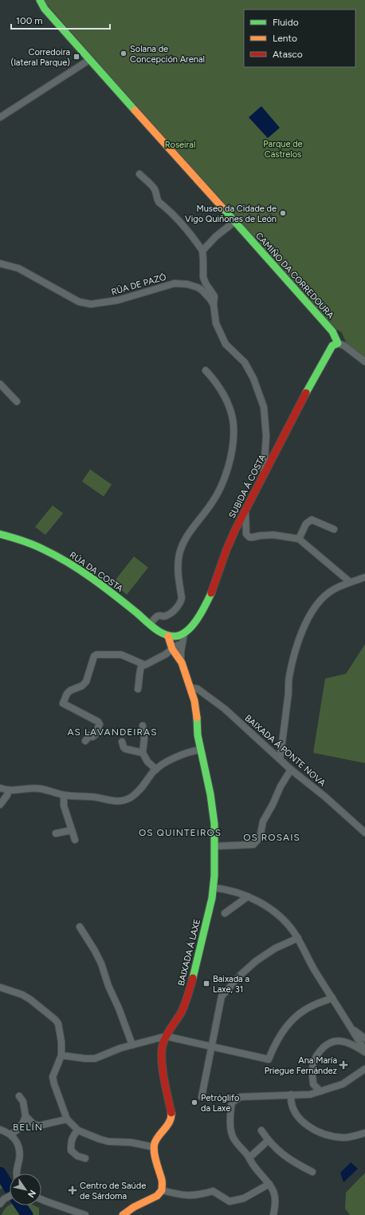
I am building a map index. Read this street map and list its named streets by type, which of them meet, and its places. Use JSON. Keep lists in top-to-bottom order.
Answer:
{
  "streets": {
    "street": [
      "CAMIÑO DA CORREDOURA",
      "RÚA DE PAZÓ",
      "SUBIDA Á COSTA",
      "RÚA DA COSTA",
      "BAIXADA Á PONTE NOVA",
      "BAIXADA Á LAXE"
    ]
  },
  "crossings": [
    ["CAMIÑO DA CORREDOURA", "SUBIDA Á COSTA"],
    ["SUBIDA Á COSTA", "BAIXADA Á LAXE"],
    ["RÚA DA COSTA", "BAIXADA Á LAXE"],
    ["BAIXADA Á PONTE NOVA", "BAIXADA Á LAXE"]
  ],
  "districts": [
    "AS LAVANDEIRAS",
    "OS QUINTEIROS",
    "OS ROSAIS",
    "BELÍN"
  ],
  "parks": ["Parque de Castrelos", "Roseiral"],
  "places": {
    "other": ["Solana de Concepción Arenal", "Museo da Cidade de Vigo Quiñones de León", "Petróglifo da Laxe"],
    "transit": ["Corredoira (lateral Parque)", "Baixada a Laxe, 31"],
    "health": ["Ana María Priegue Fernández", "Centro de Saúde de Sárdoma"]
  },
  "legend": ["Fluido", "Lento", "Atasco"],
  "scale_bar": "100 m",
  "north": "bottom right"
}
